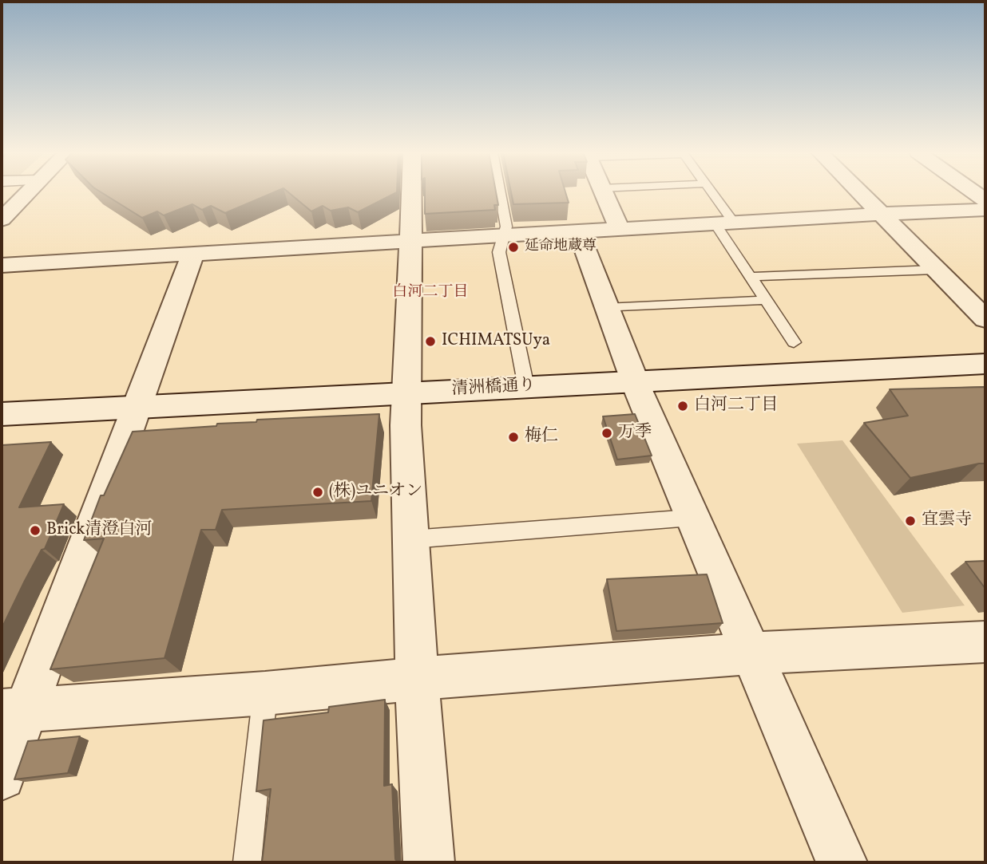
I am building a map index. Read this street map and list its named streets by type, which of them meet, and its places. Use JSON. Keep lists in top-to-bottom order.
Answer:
{
  "streets": {
    "street": ["清洲橋通り"]
  },
  "districts": ["白河二丁目"],
  "places": [
    "延命地蔵尊",
    "ICHIMATSUya",
    "白河二丁目",
    "万季",
    "梅仁",
    "(株)ユニオン",
    "宜雲寺",
    "Brick清澄白河"
  ]
}
